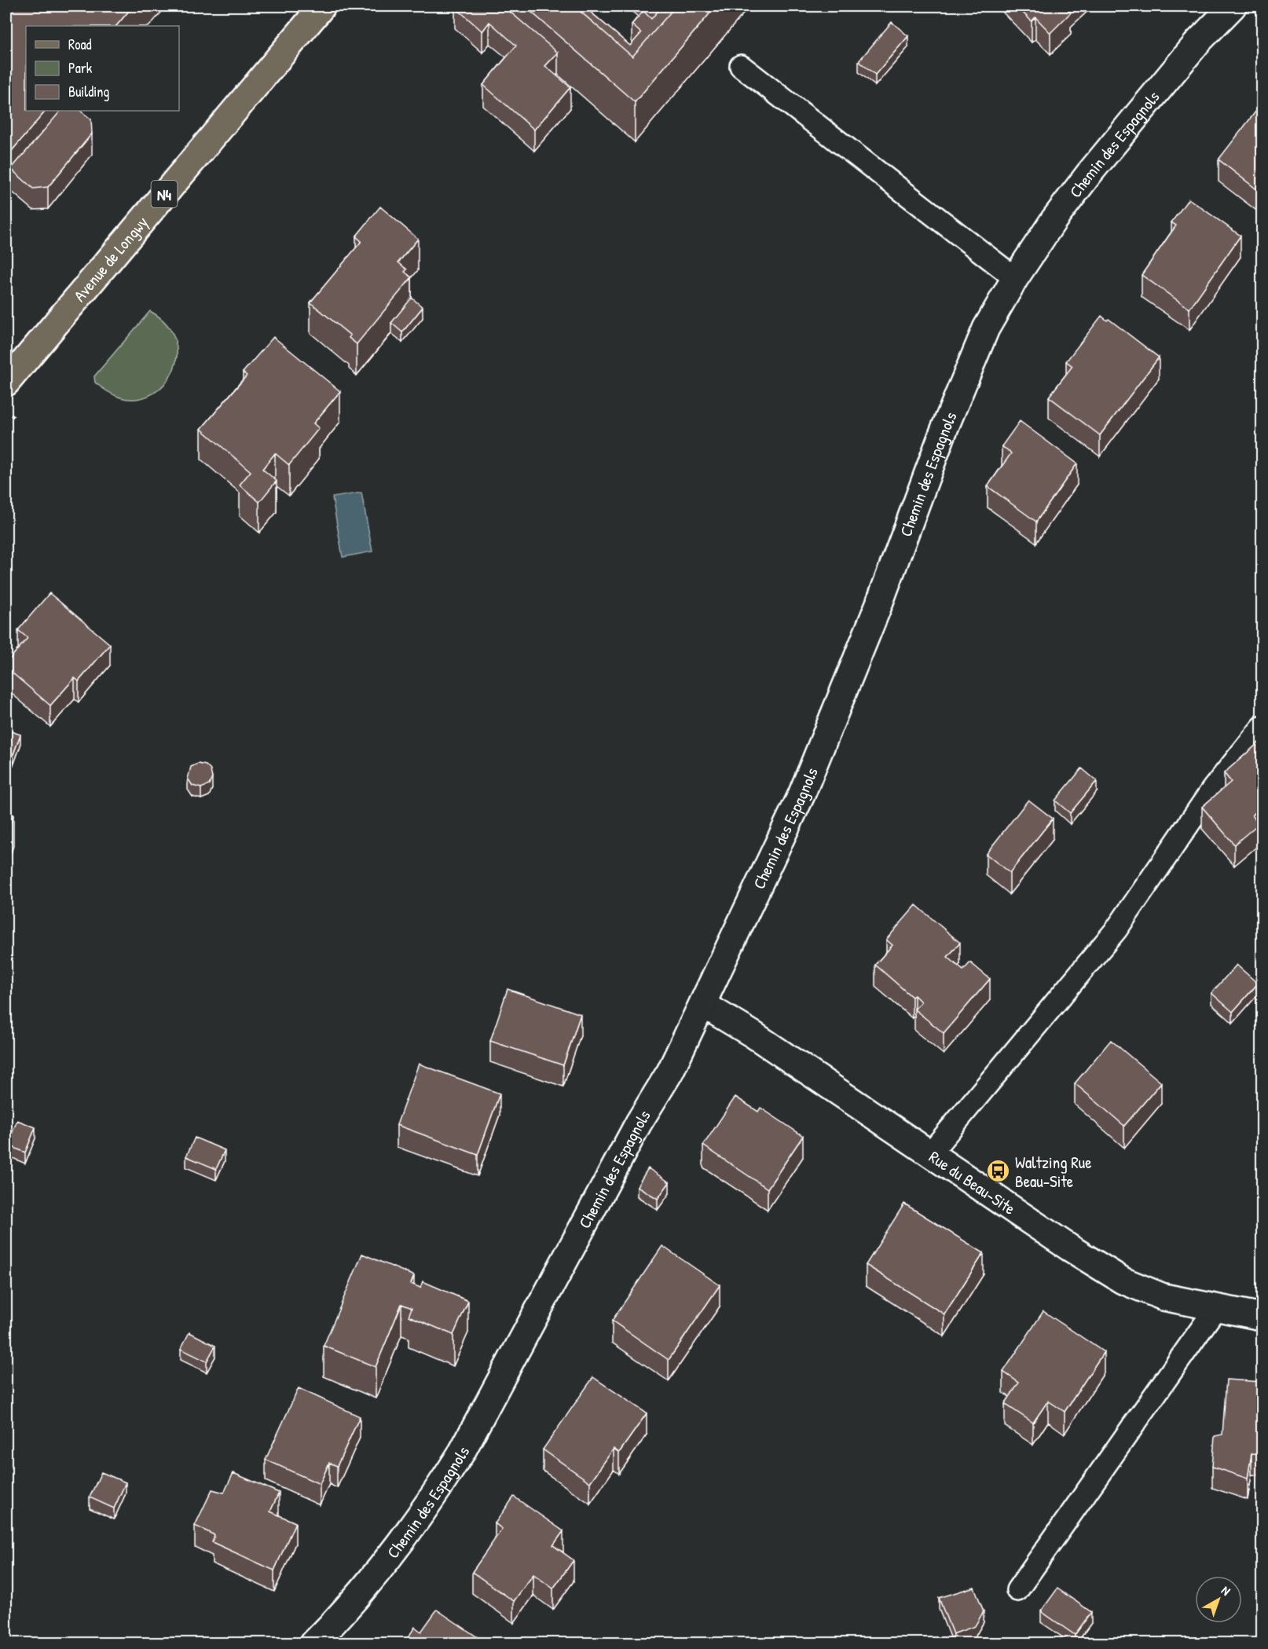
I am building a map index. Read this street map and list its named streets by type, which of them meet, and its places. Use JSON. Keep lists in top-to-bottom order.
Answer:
{
  "streets": {
    "main road": ["N4", "Avenue de Longwy"],
    "street": ["Chemin des Espagnols", "Rue du Beau-Site"]
  },
  "crossings": [
    ["Chemin des Espagnols", "Rue du Beau-Site"]
  ],
  "places": {
    "bus stop": ["Waltzing Rue Beau-Site"]
  },
  "legend": ["Road", "Park", "Building"],
  "north": "top right"
}
